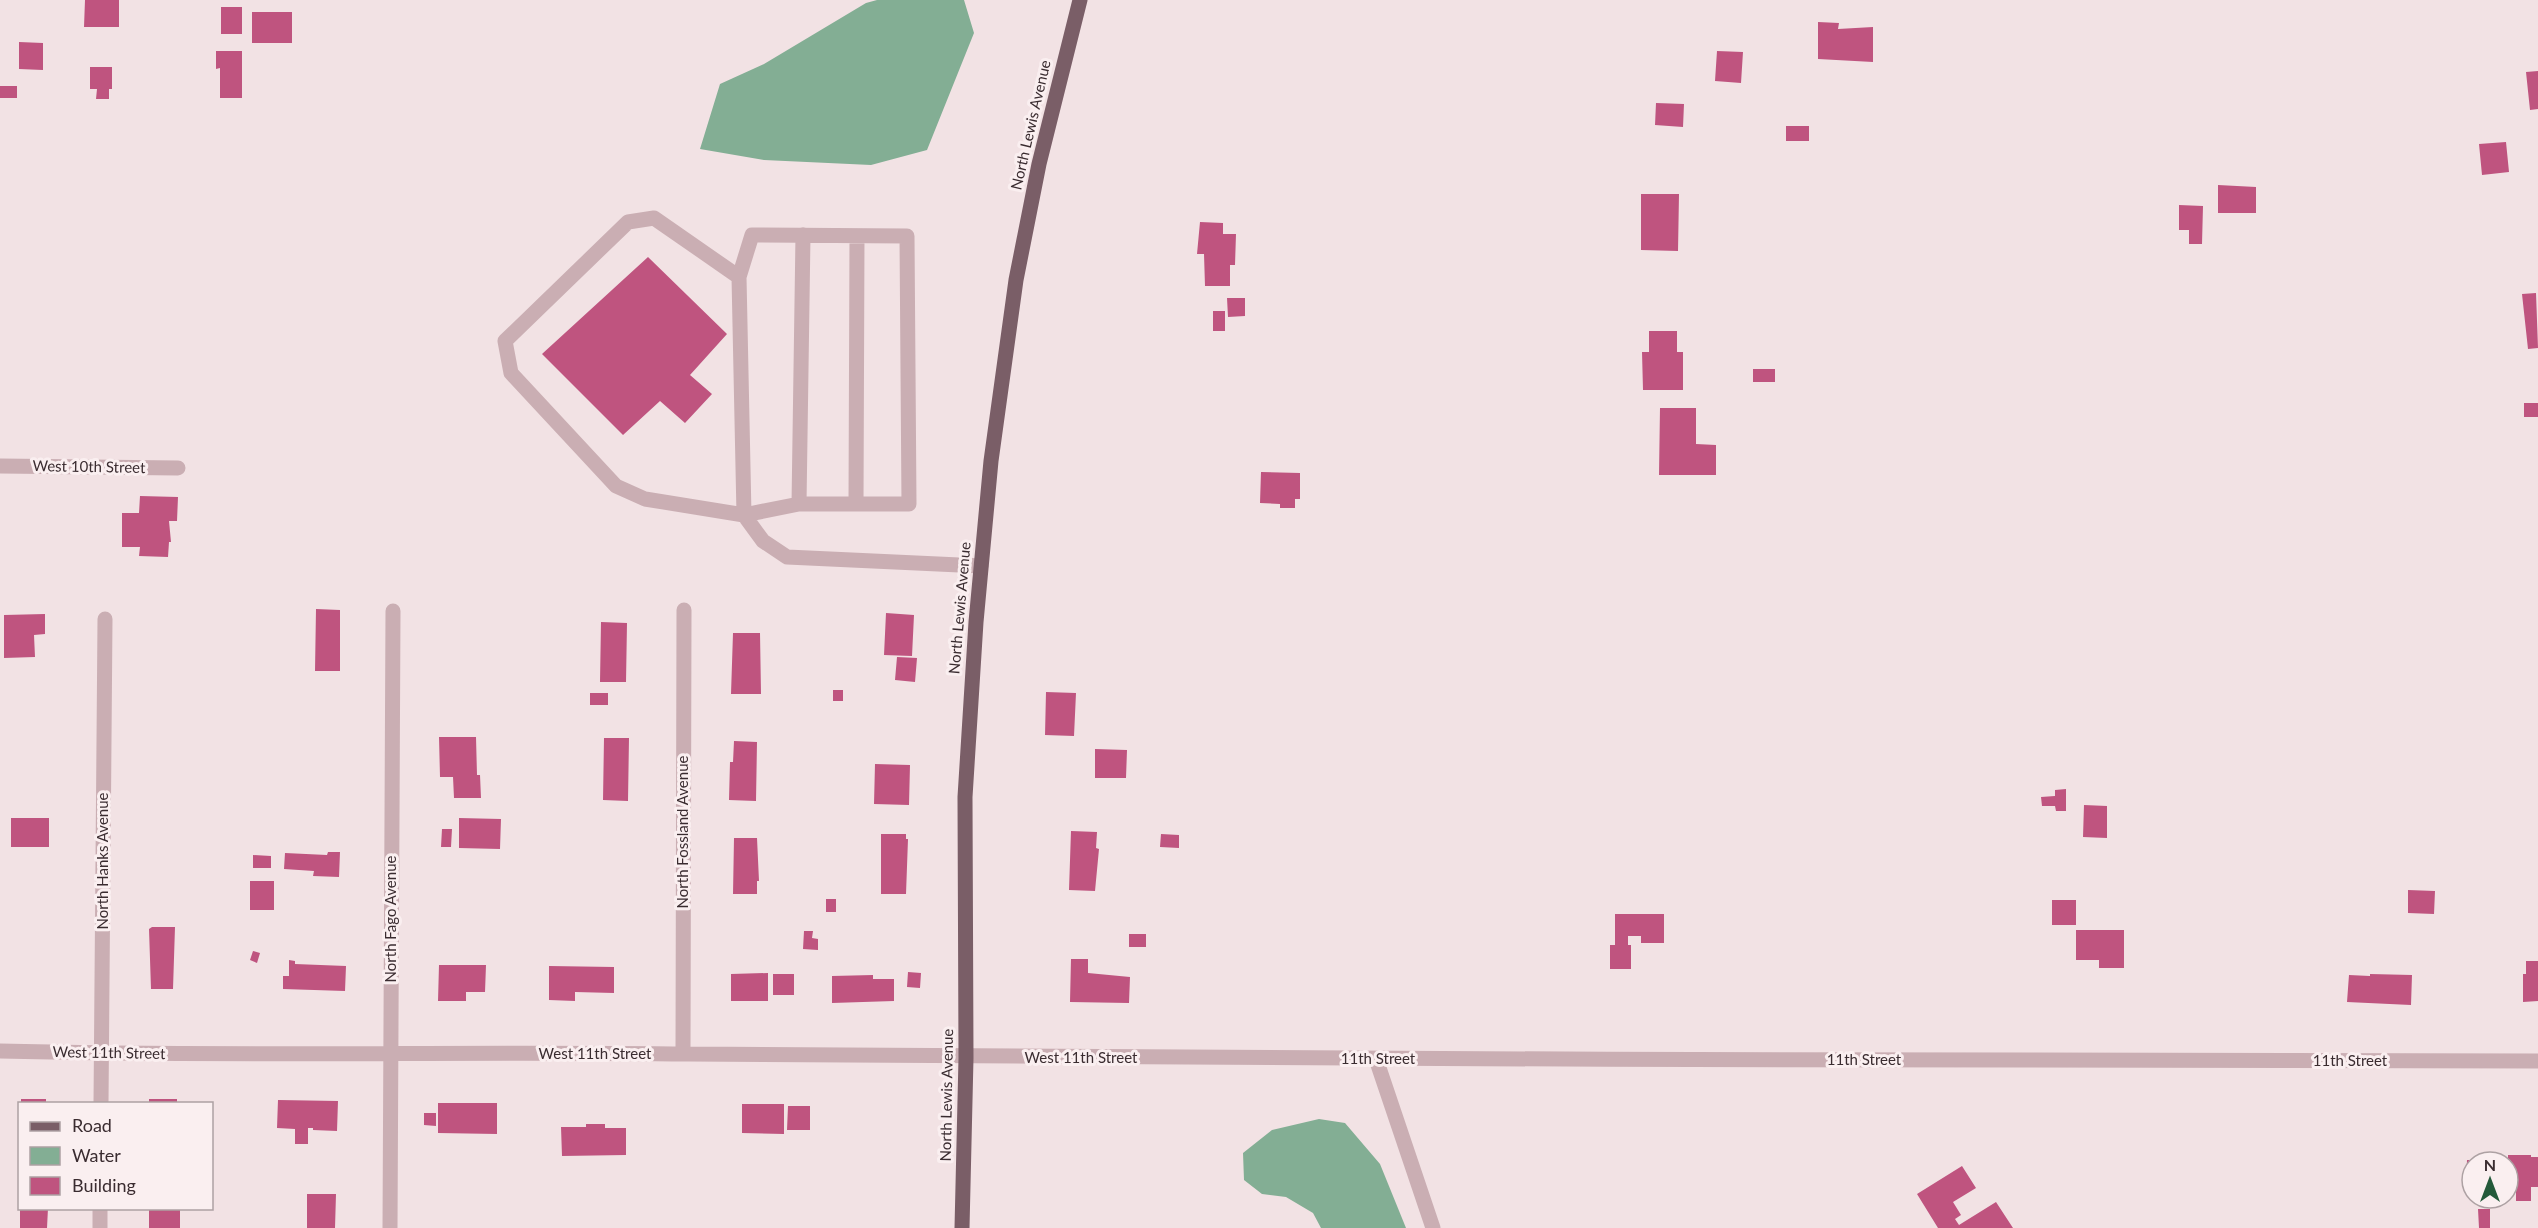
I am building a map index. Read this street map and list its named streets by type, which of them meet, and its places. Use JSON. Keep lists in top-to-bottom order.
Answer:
{
  "streets": {
    "main road": ["North Lewis Avenue"],
    "street": [
      "West 10th Street",
      "North Fossland Avenue",
      "North Hanks Avenue",
      "North Fago Avenue",
      "West 11th Street",
      "11th Street"
    ]
  },
  "crossings": [
    ["North Lewis Avenue", "West 11th Street"],
    ["North Fossland Avenue", "West 11th Street"],
    ["North Hanks Avenue", "West 11th Street"],
    ["North Fago Avenue", "West 11th Street"],
    ["West 11th Street", "11th Street"]
  ],
  "legend": ["Road", "Water", "Building"],
  "north": "top"
}
